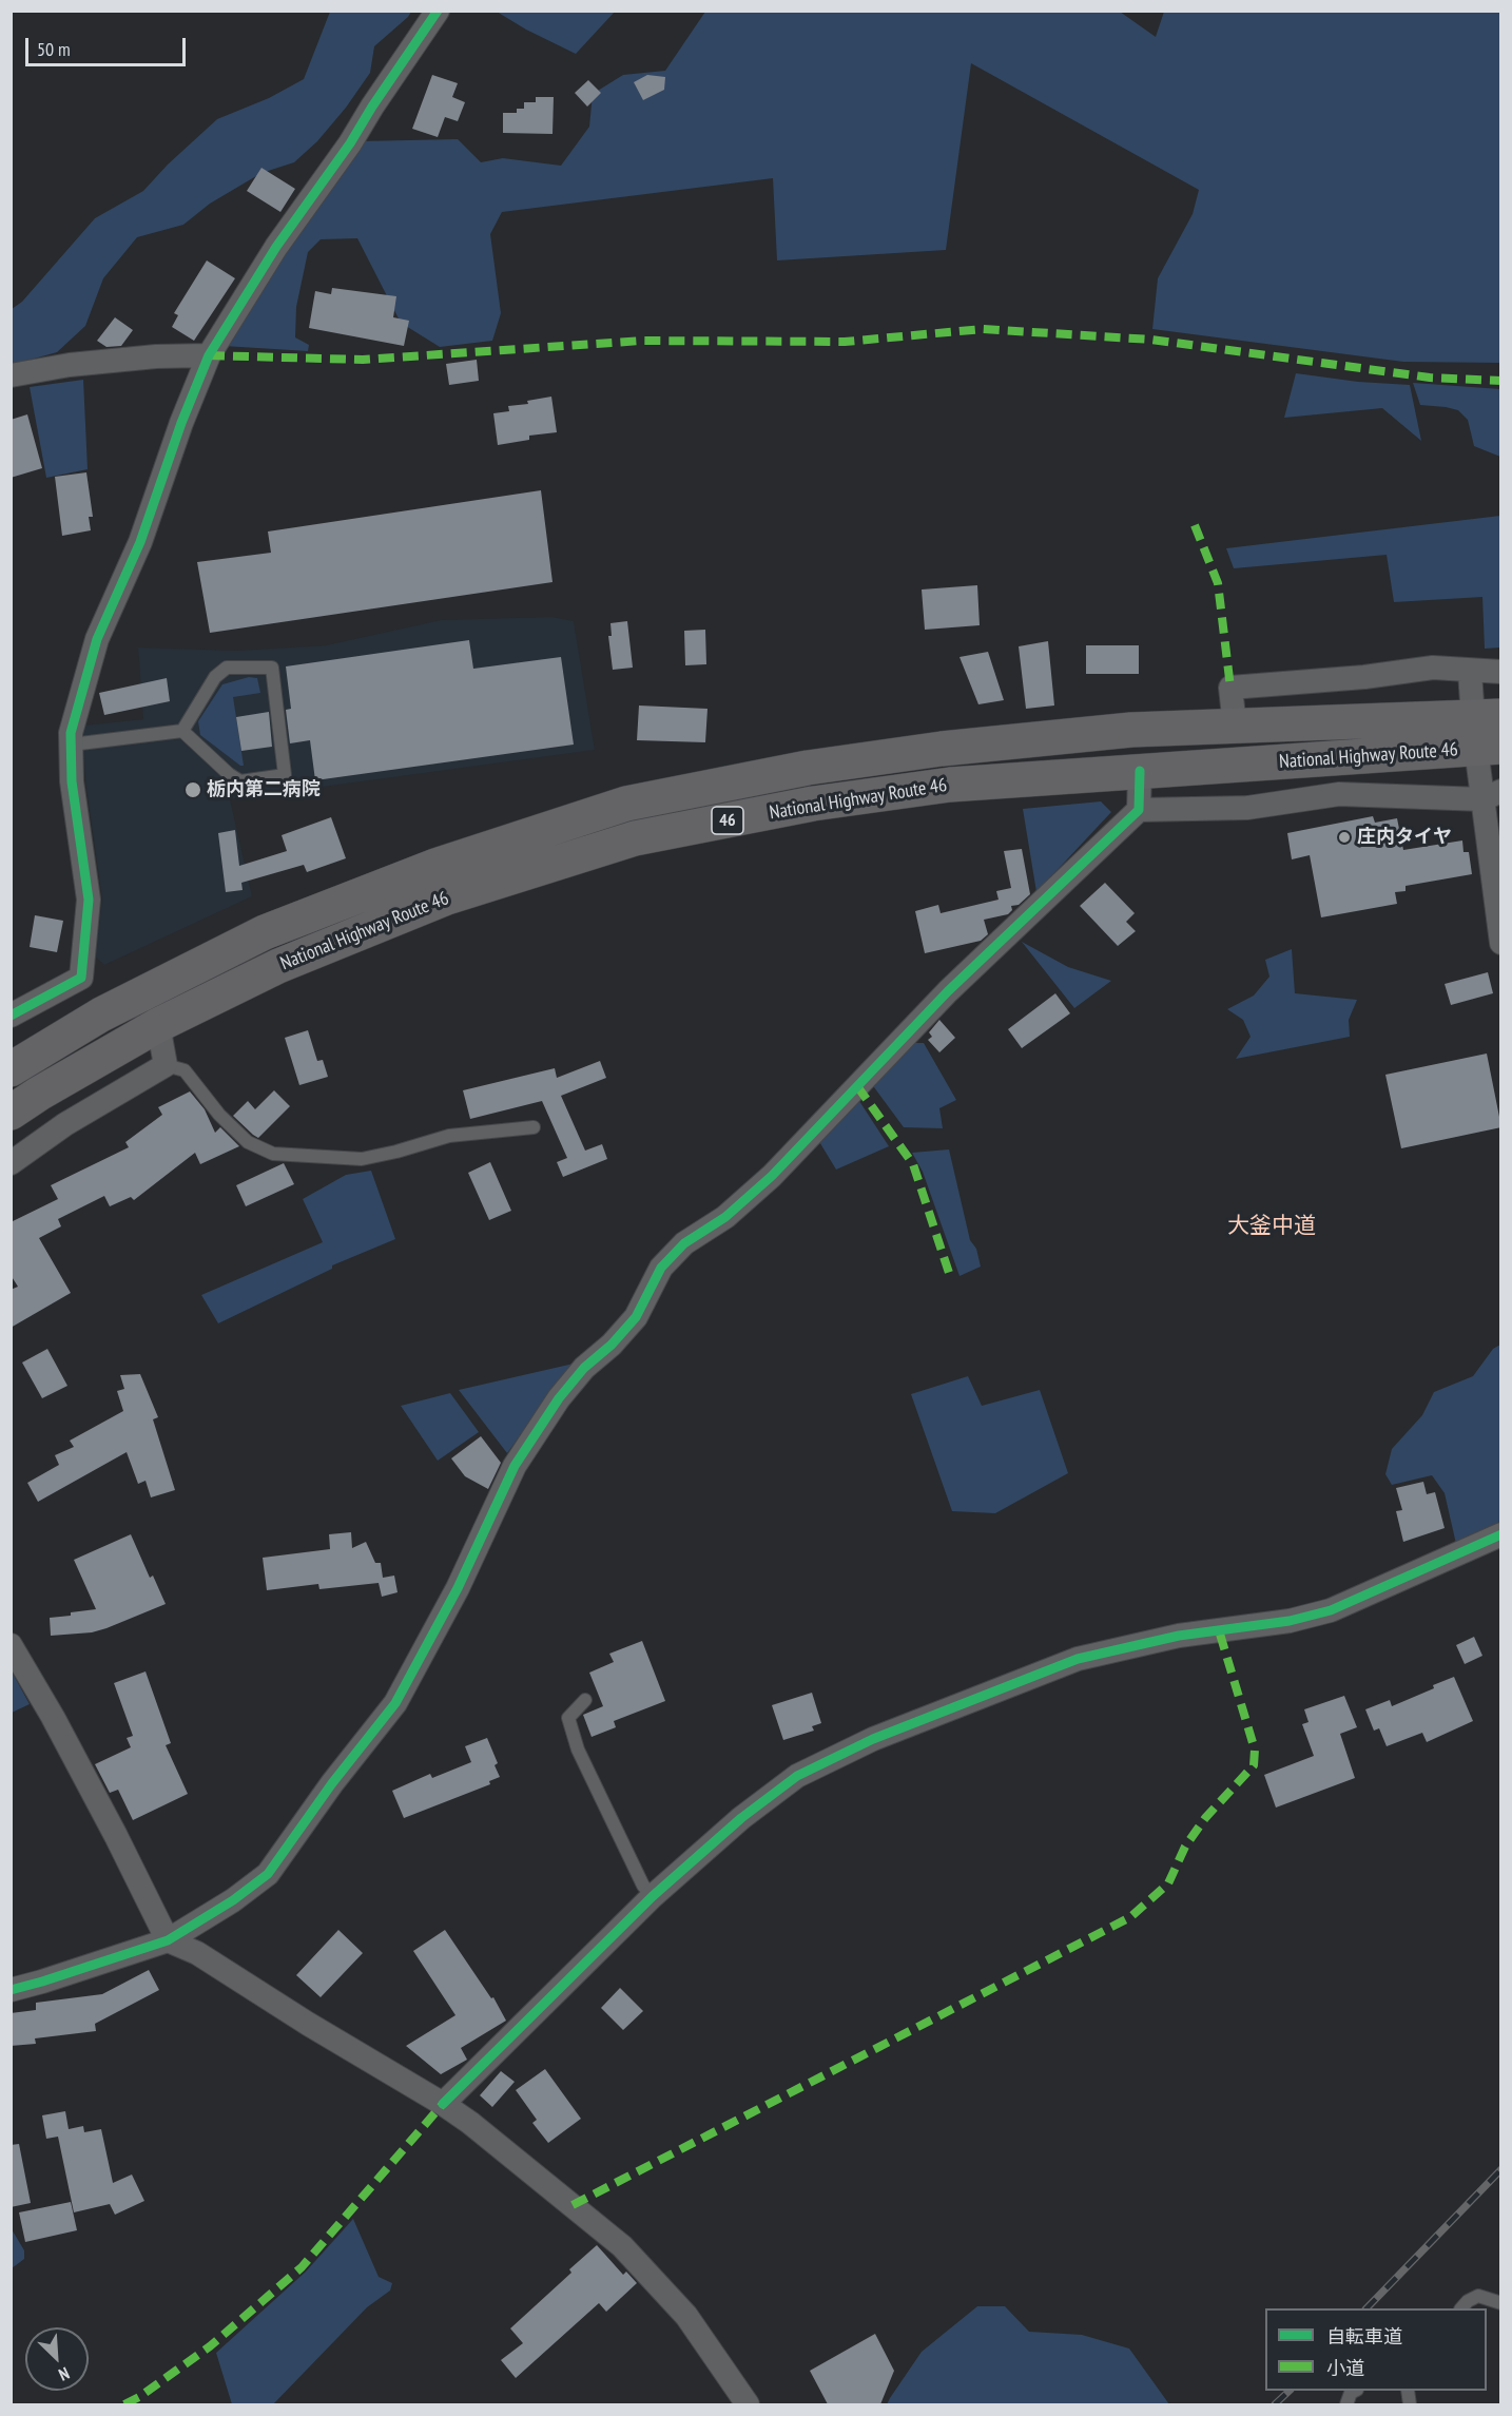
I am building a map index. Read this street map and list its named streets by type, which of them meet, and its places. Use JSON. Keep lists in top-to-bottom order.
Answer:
{
  "streets": {
    "highway": ["National Highway Route 46", "46"]
  },
  "districts": ["大釜中道"],
  "places": ["栃内第二病院", "庄内タイヤ"],
  "legend": ["自転車道", "小道"],
  "scale_bar": "50 m",
  "north": "bottom right"
}
